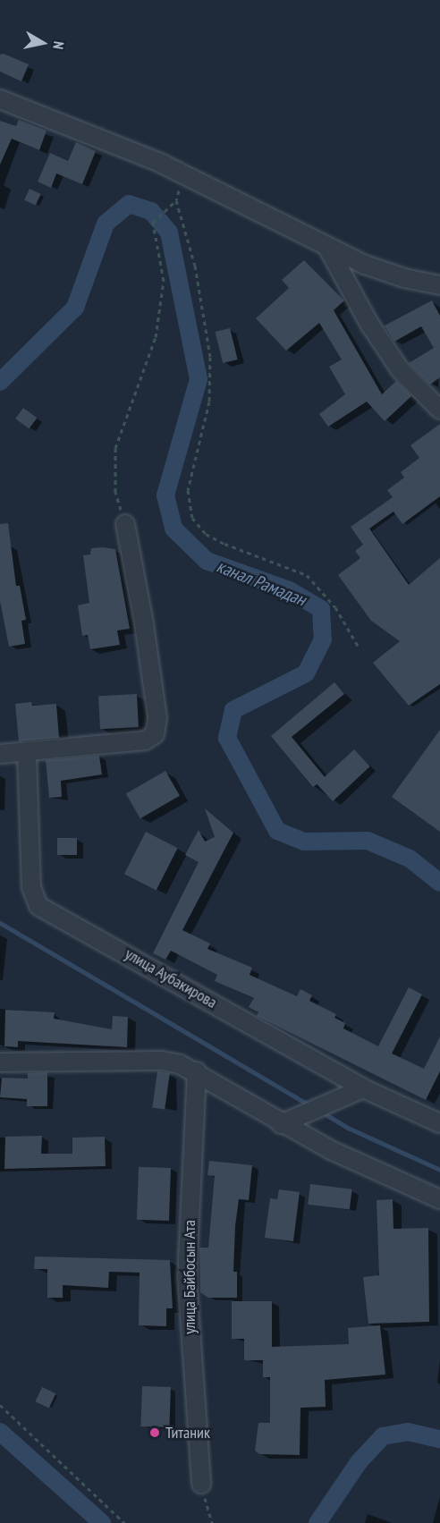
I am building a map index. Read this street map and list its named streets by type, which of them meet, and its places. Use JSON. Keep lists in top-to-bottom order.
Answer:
{
  "streets": {
    "street": ["улица Аубакирова", "улица Байбосын Ата"]
  },
  "water": ["канал Рамадан"],
  "places": ["Титаник"],
  "north": "right"
}
